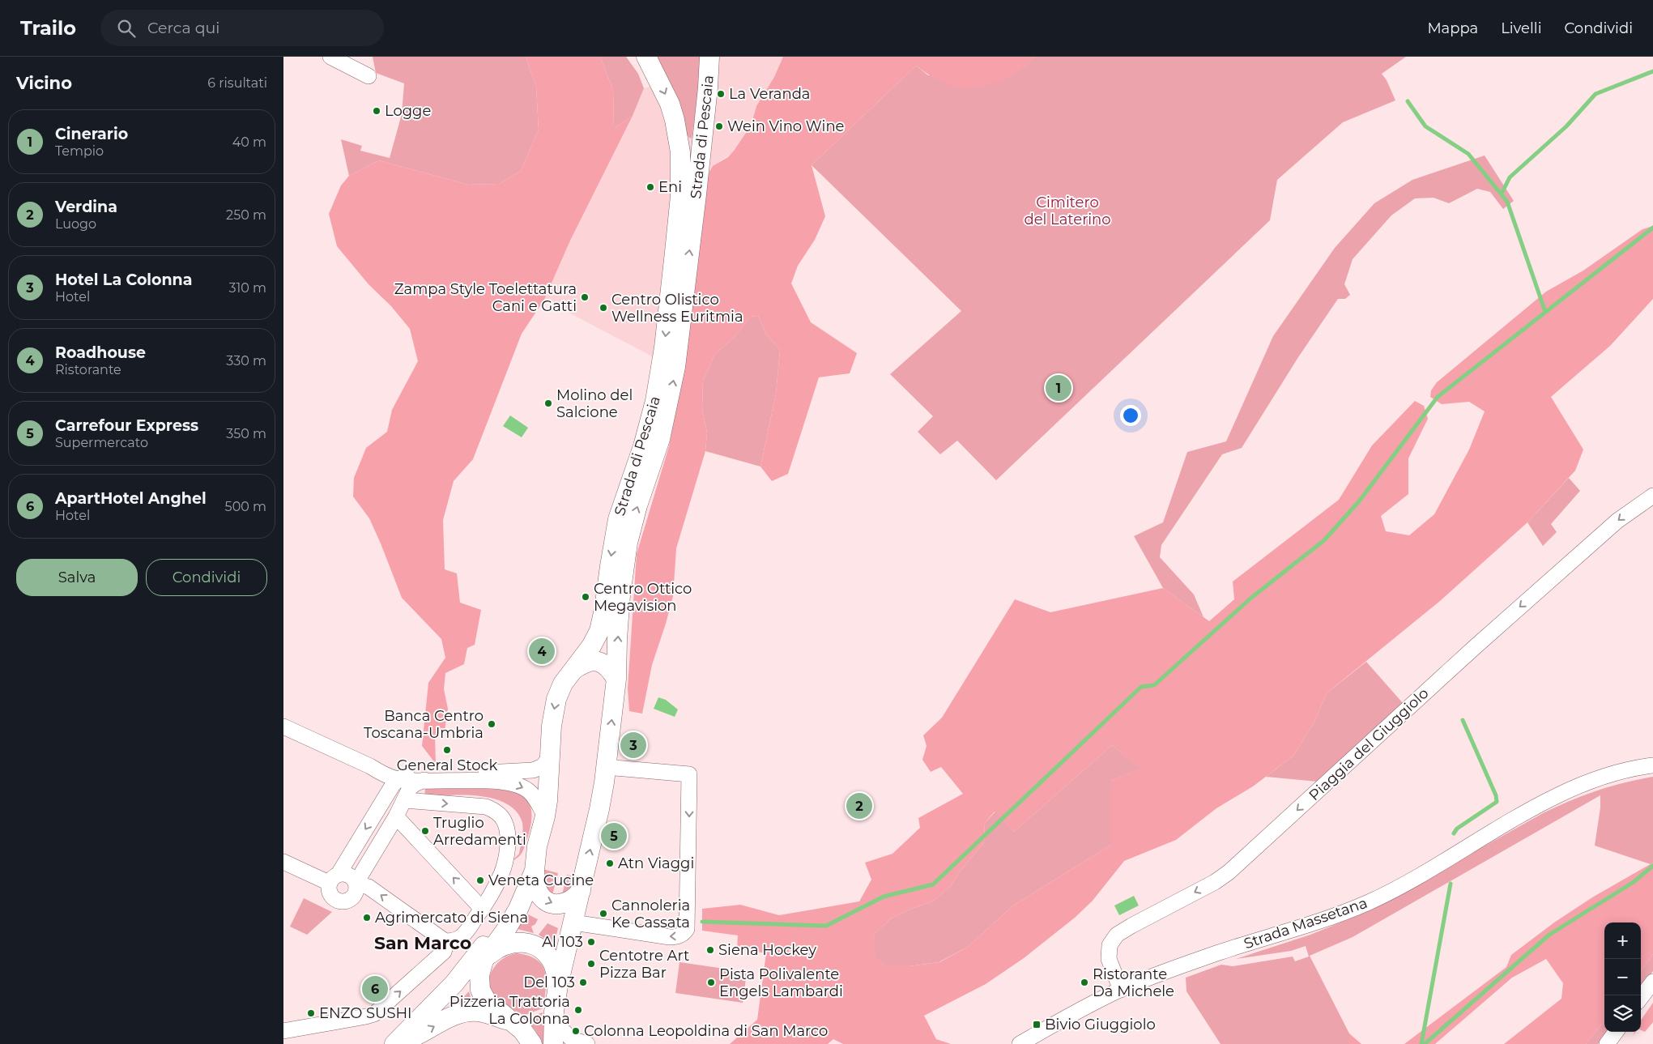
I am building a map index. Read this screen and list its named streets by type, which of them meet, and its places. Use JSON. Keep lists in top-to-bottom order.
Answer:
{
  "streets": {
    "main road": ["Strada di Pescaia"],
    "street": ["Piaggia del Giuggiolo", "Strada Massetana"]
  },
  "crossings": [
    ["Piaggia del Giuggiolo", "Strada Massetana"]
  ],
  "one_way": ["Piaggia del Giuggiolo"],
  "districts": ["San Marco"],
  "parks": ["Cimitero del Laterino"],
  "places": {
    "other": [
      "La Veranda",
      "Logge",
      "Wein Vino Wine",
      "Eni",
      "Zampa Style Toelettatura Cani e Gatti",
      "Centro Olistico Wellness Euritmia",
      "Molino del Salcione",
      "Centro Ottico Megavision",
      "Banca Centro Toscana-Umbria",
      "General Stock",
      "Truglio Arredamenti",
      "Atn Viaggi",
      "Veneta Cucine",
      "Cannoleria Ke Cassata",
      "Agrimercato di Siena",
      "Al 103",
      "Siena Hockey",
      "Centotre Art Pizza Bar",
      "Del 103",
      "Pista Polivalente Engels Lambardi",
      "Ristorante Da Michele",
      "Pizzeria Trattoria La Colonna",
      "ENZO SUSHI",
      "Colonna Leopoldina di San Marco"
    ],
    "transit": ["Bivio Giuggiolo"]
  },
  "page": {
    "header": "Trailo",
    "search": "Cerca qui",
    "nav": ["Mappa", "Livelli", "Condividi"],
    "heading": ["Vicino", "6 risultati"],
    "list": [
      {
        "mark": "1",
        "name": "Cinerario",
        "note": "Tempio",
        "value": "40 m"
      },
      {
        "mark": "2",
        "name": "Verdina",
        "note": "Luogo",
        "value": "250 m"
      },
      {
        "mark": "3",
        "name": "Hotel La Colonna",
        "note": "Hotel",
        "value": "310 m"
      },
      {
        "mark": "4",
        "name": "Roadhouse",
        "note": "Ristorante",
        "value": "330 m"
      },
      {
        "mark": "5",
        "name": "Carrefour Express",
        "note": "Supermercato",
        "value": "350 m"
      },
      {
        "mark": "6",
        "name": "ApartHotel Anghel",
        "note": "Hotel",
        "value": "500 m"
      }
    ],
    "pins": [
      "1",
      "4",
      "3",
      "2",
      "5",
      "6"
    ],
    "buttons": ["Salva", "Condividi"],
    "map_buttons": ["+", "−"]
  }
}
